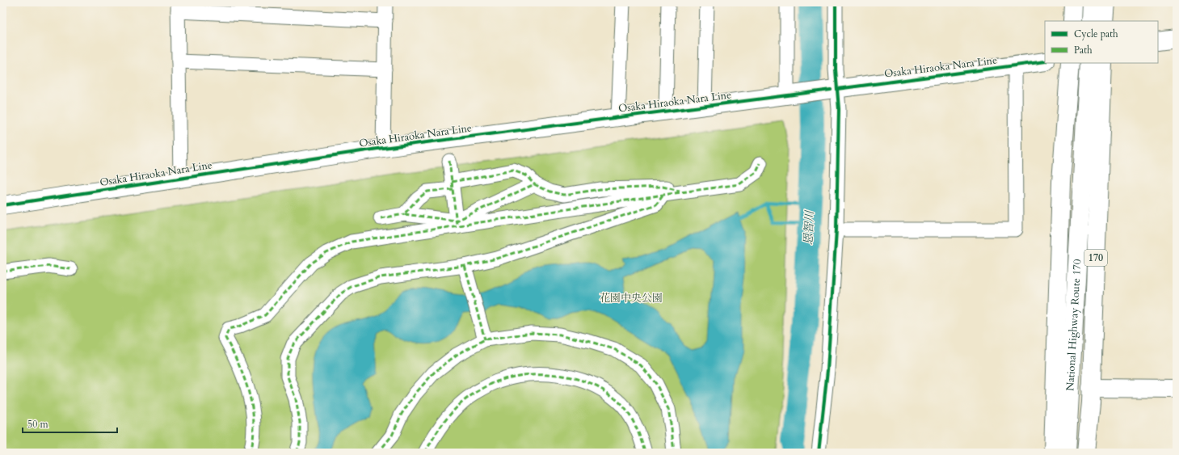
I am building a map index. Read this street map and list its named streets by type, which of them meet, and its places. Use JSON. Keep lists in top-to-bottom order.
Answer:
{
  "streets": {
    "main road": ["Osaka Hiraoka Nara Line", "170", "National Highway Route 170"]
  },
  "water": ["恩智川"],
  "parks": ["花園中央公園"],
  "legend": ["Cycle path", "Path"],
  "scale_bar": "50 m"
}
